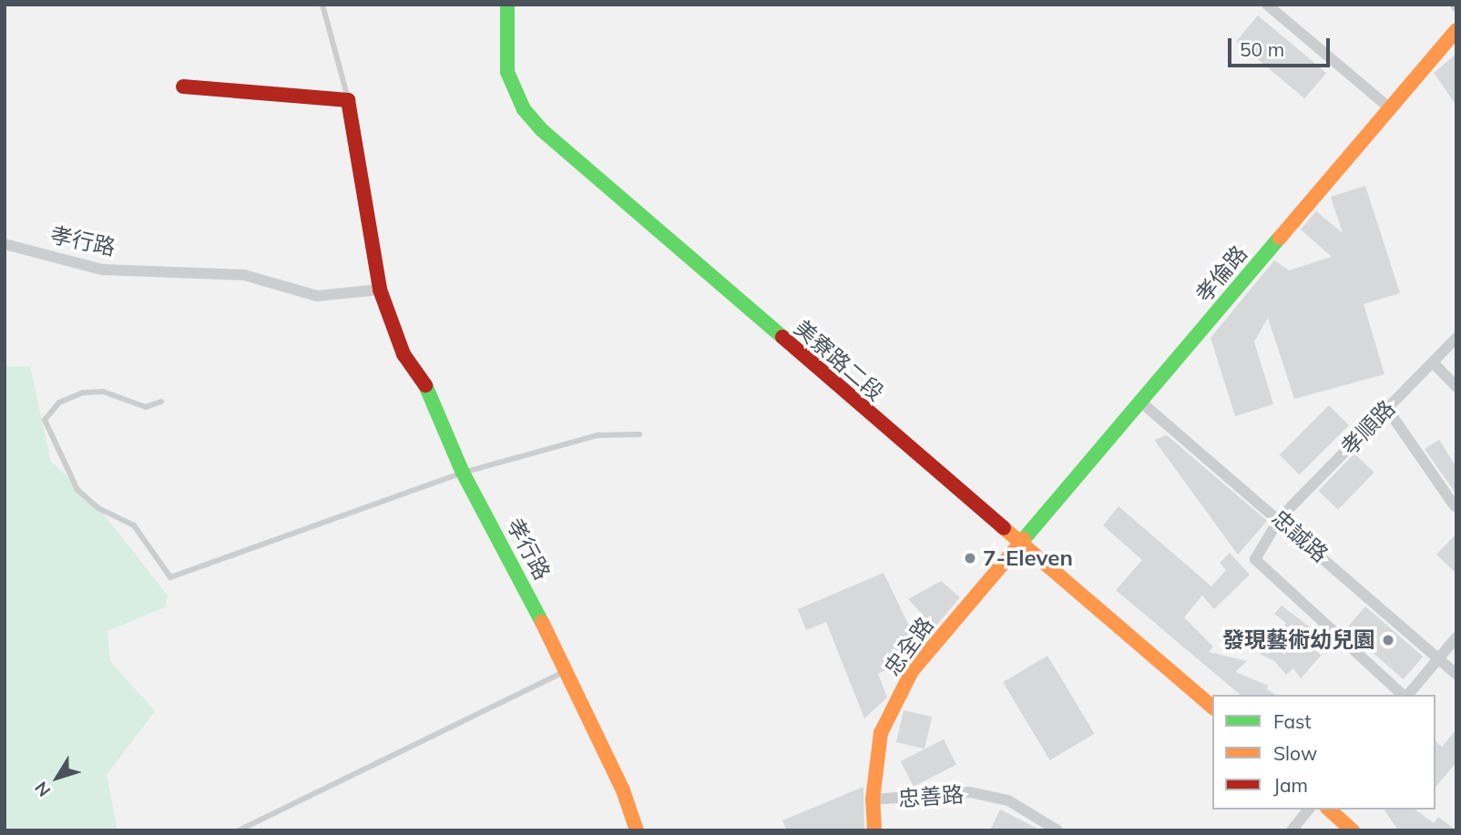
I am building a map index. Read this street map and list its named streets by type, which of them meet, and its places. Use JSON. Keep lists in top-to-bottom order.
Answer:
{
  "streets": {
    "street": [
      "孝行路",
      "孝倫路",
      "美寮路二段",
      "孝順路",
      "忠誠路",
      "忠全路",
      "忠善路"
    ]
  },
  "crossings": [
    ["孝倫路", "美寮路二段"],
    ["孝倫路", "忠誠路"],
    ["孝倫路", "忠全路"],
    ["美寮路二段", "忠全路"],
    ["孝順路", "忠誠路"],
    ["忠全路", "忠善路"]
  ],
  "places": ["7-Eleven", "發現藝術幼兒園"],
  "legend": ["Fast", "Slow", "Jam"],
  "scale_bar": "50 m",
  "north": "bottom left"
}
